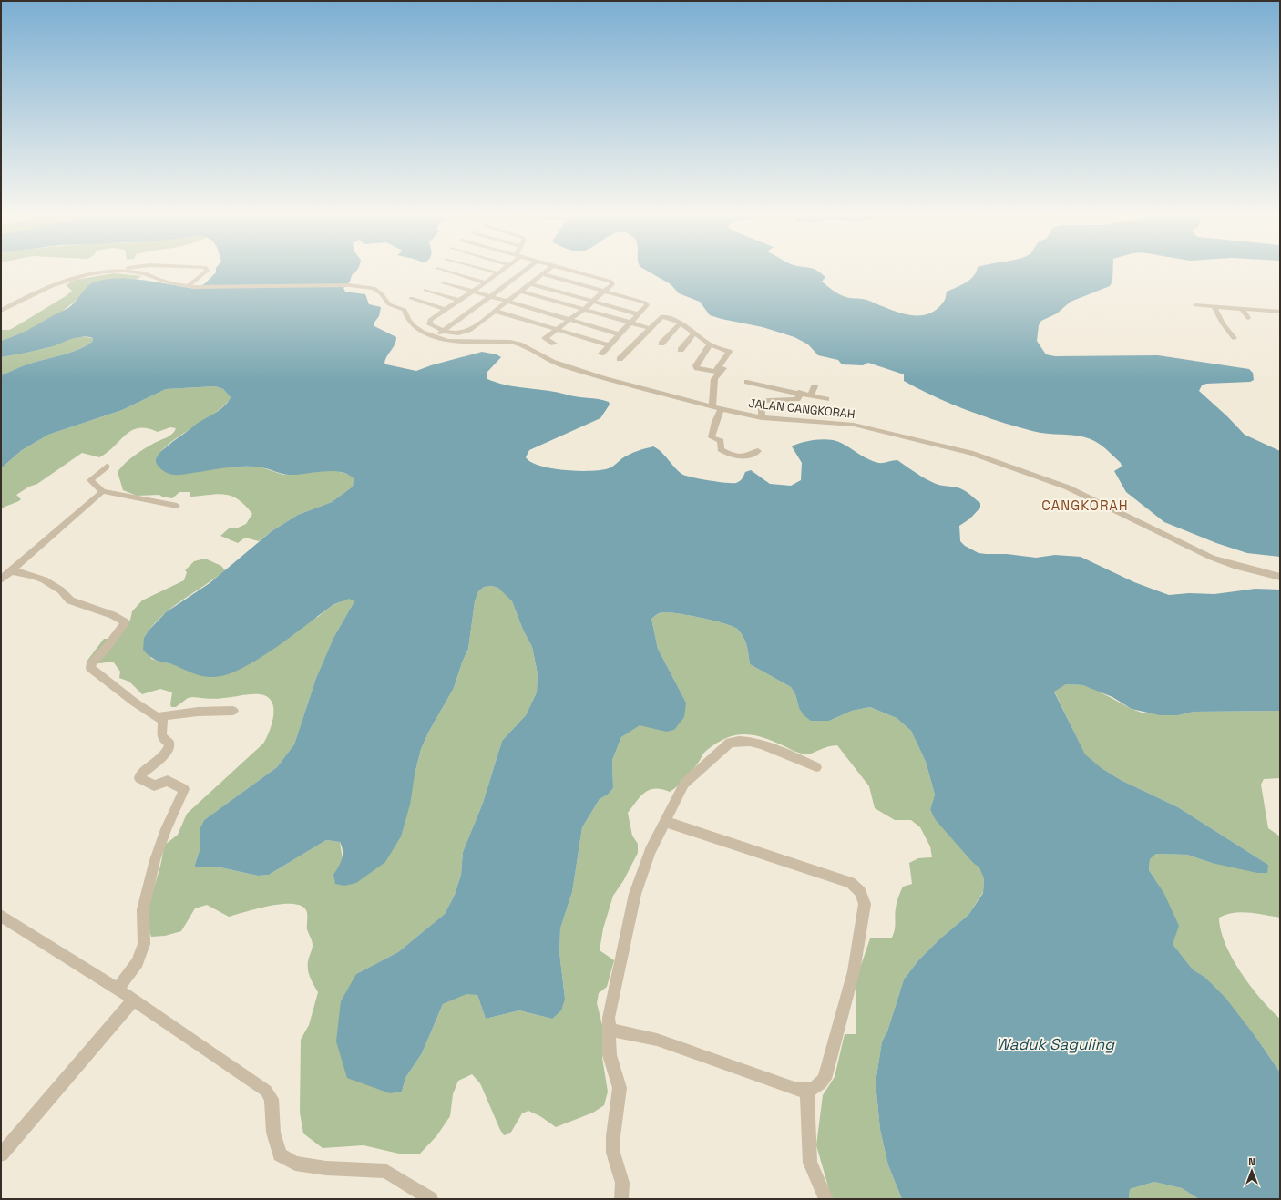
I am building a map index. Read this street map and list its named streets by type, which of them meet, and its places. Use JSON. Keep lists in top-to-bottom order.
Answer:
{
  "streets": {
    "street": ["JALAN CANGKORAH"]
  },
  "districts": ["CANGKORAH"],
  "water": ["Waduk Saguling"],
  "north": "top"
}
